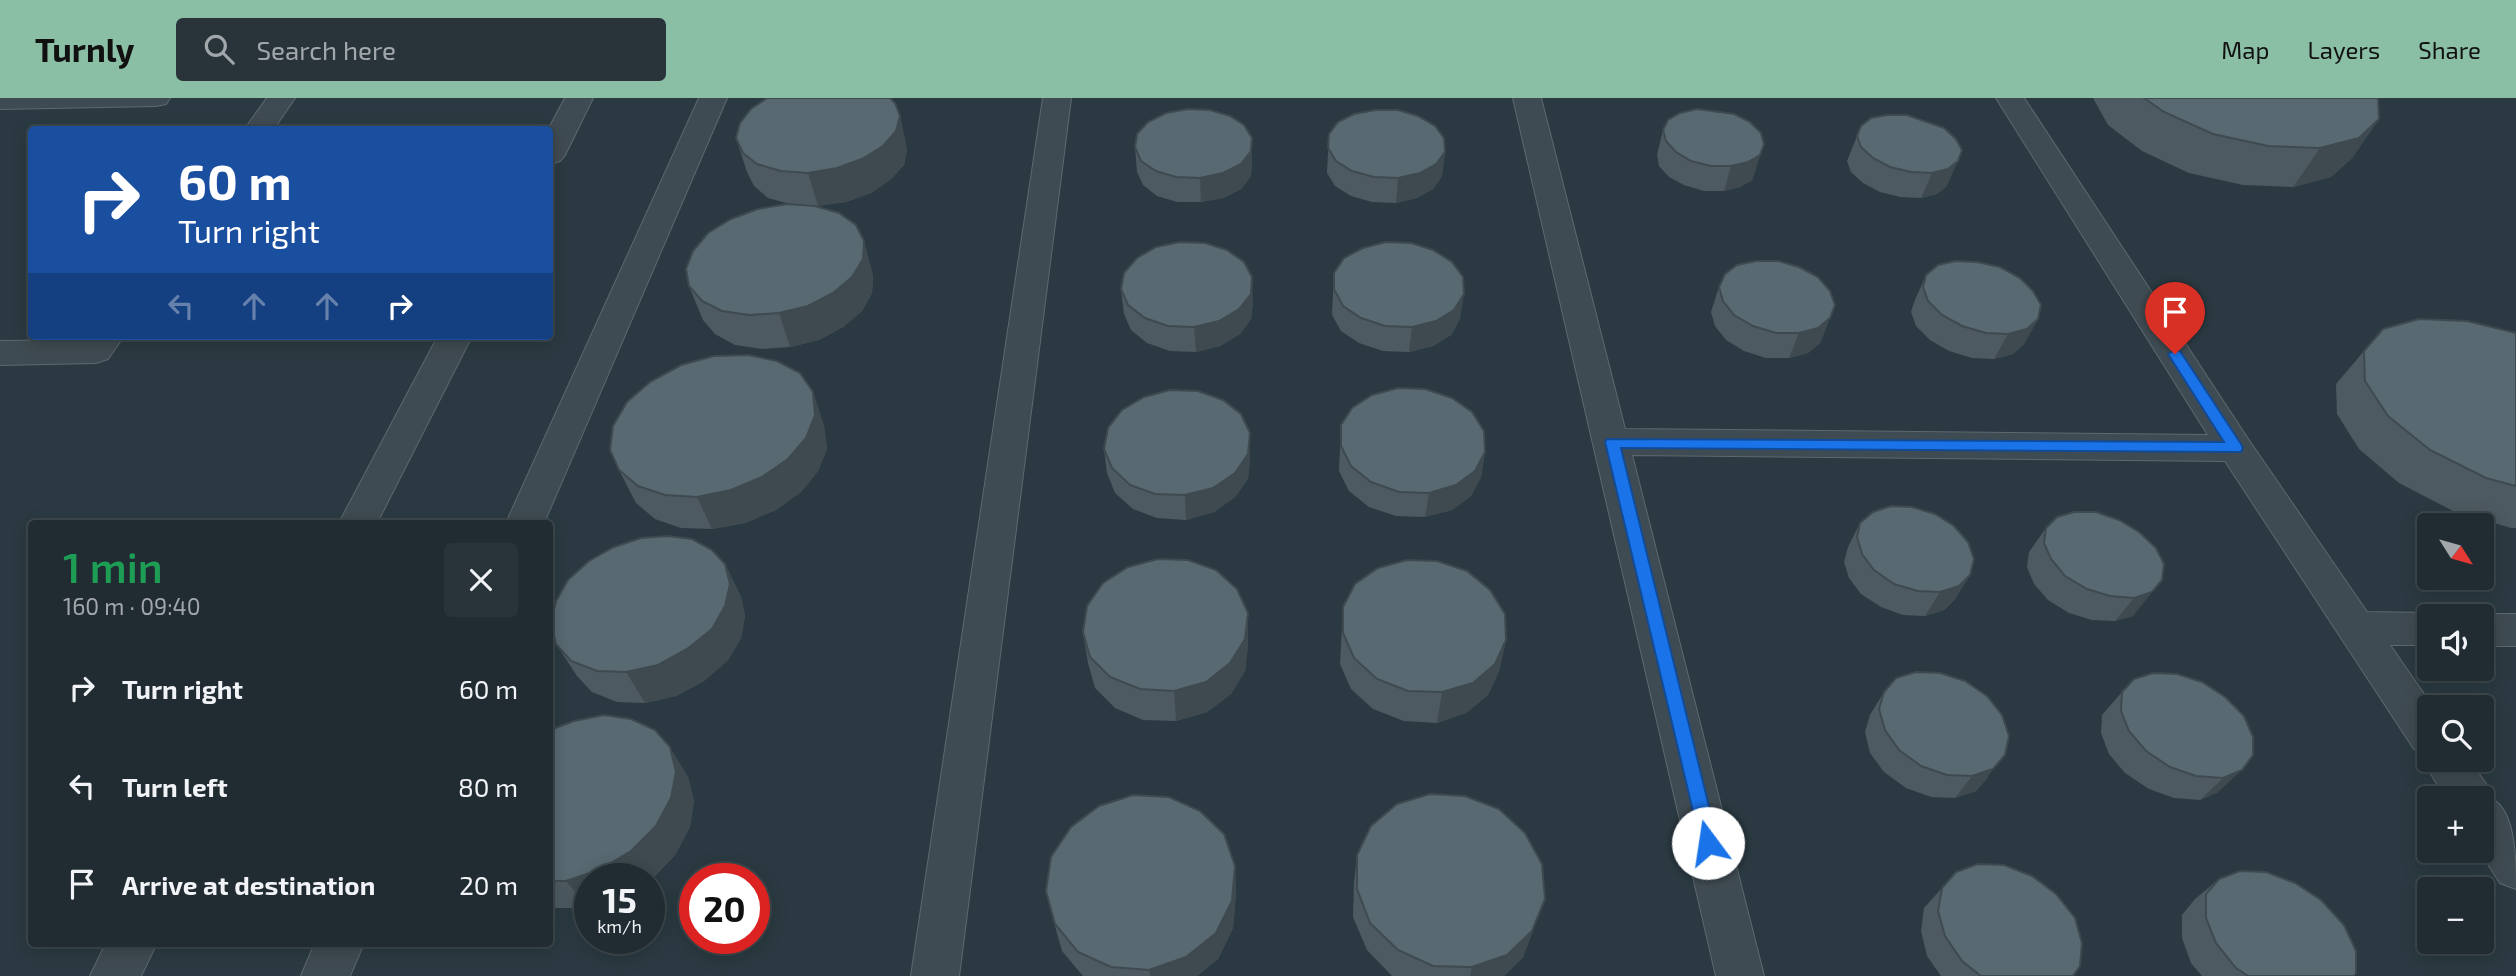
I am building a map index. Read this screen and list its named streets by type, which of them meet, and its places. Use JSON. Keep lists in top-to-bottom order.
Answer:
{
  "north": "bottom right",
  "page": {
    "header": "Turnly",
    "search": "Search here",
    "nav": ["Map", "Layers", "Share"],
    "turn": ["60 m", "Turn right"],
    "map_buttons": ["+", "−"],
    "heading": ["1 min", "160 m · 09:40"],
    "list": [
      {
        "name": "Turn right",
        "value": "60 m"
      },
      {
        "name": "Turn left",
        "value": "80 m"
      },
      {
        "name": "Arrive at destination",
        "value": "20 m"
      }
    ],
    "speed": "15 km/h",
    "limit": "20"
  }
}
